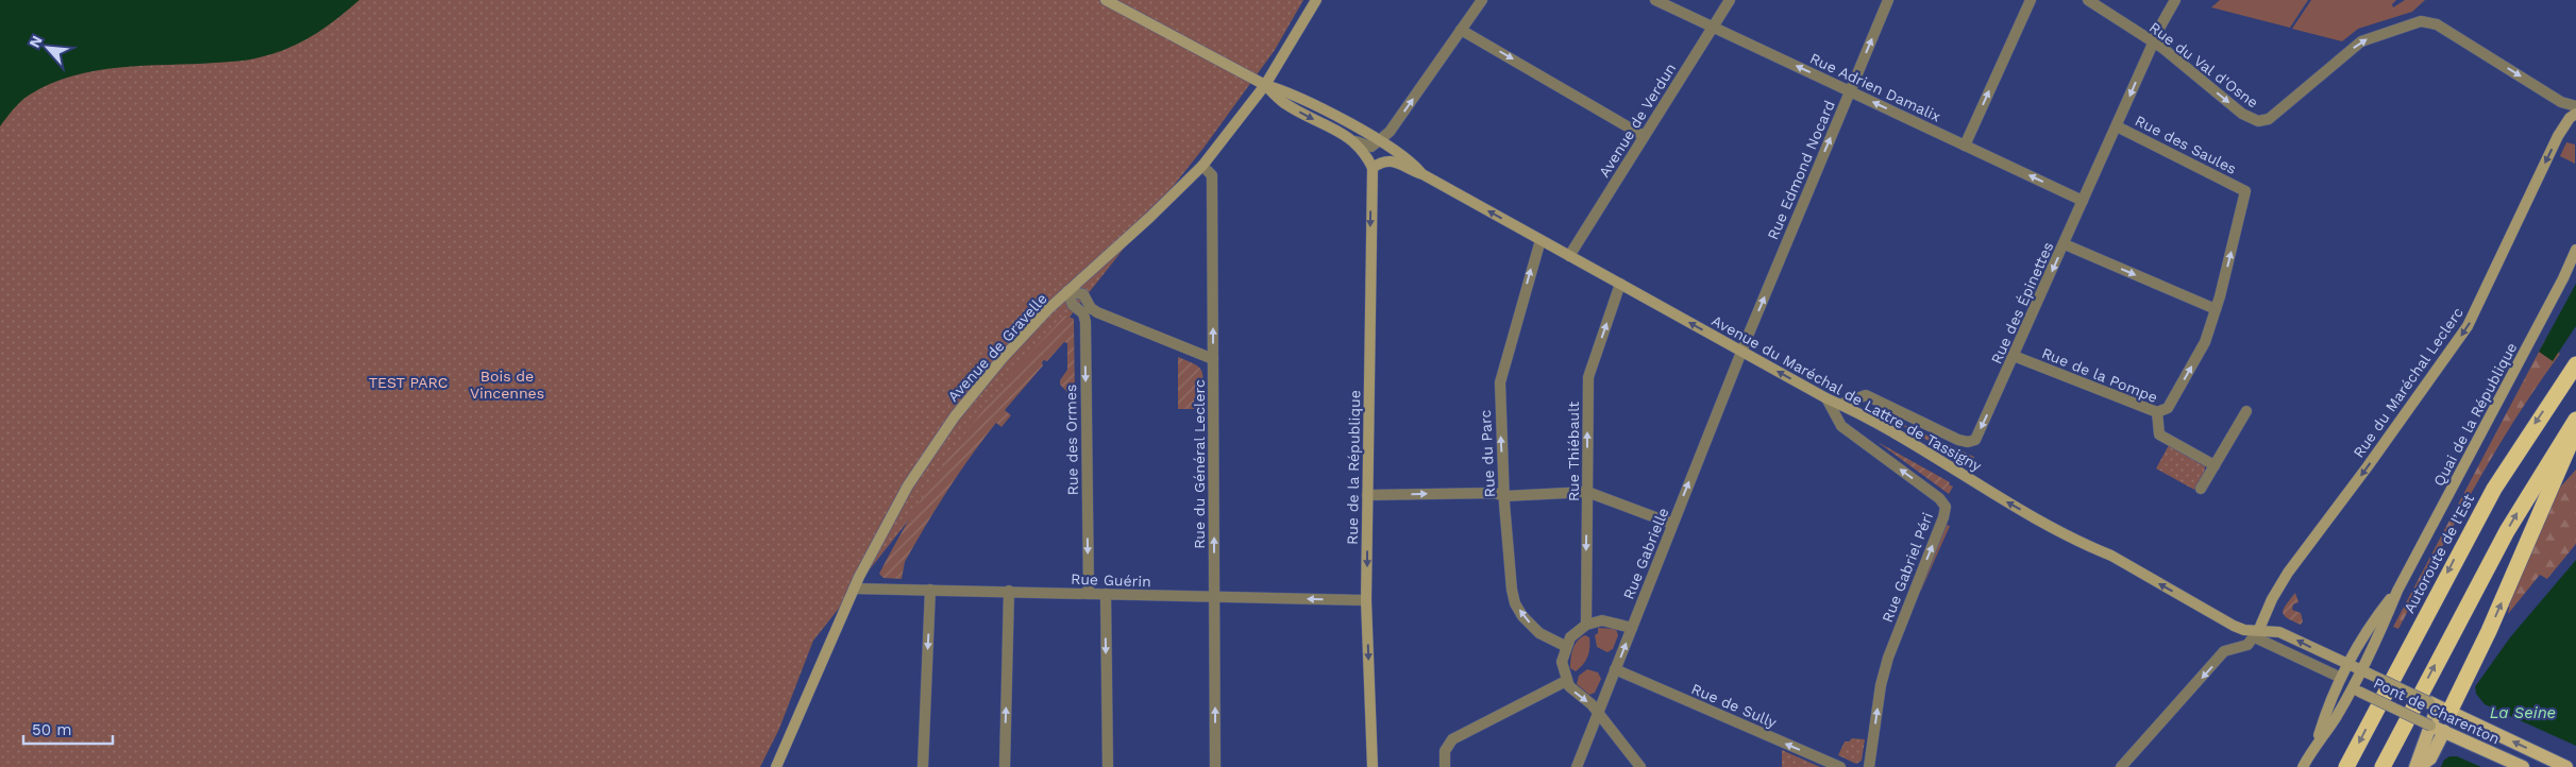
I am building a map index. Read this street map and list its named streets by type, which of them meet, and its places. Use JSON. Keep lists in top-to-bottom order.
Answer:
{
  "streets": {
    "highway": ["Autoroute de l’Est"],
    "main road": [
      "Avenue de Gravelle",
      "Rue du Maréchal Leclerc",
      "Avenue du Maréchal de Lattre de Tassigny",
      "Quai de la République",
      "Rue de la République",
      "Pont de Charenton"
    ],
    "street": [
      "Rue du Val d'Osne",
      "Rue Adrien Damalix",
      "Avenue de Verdun",
      "Rue des Saules",
      "Rue Edmond Nocard",
      "Rue des Épinettes",
      "Rue de la Pompe",
      "Rue des Ormes",
      "Rue Thiébault",
      "Rue du Parc",
      "Rue du Général Leclerc",
      "Rue Gabrielle",
      "Rue Gabriel Péri",
      "Rue Guérin",
      "Rue de Sully"
    ]
  },
  "crossings": [
    ["Rue du Val d'Osne", "Rue des Épinettes"],
    ["Rue Adrien Damalix", "Avenue de Verdun"],
    ["Rue Adrien Damalix", "Rue Edmond Nocard"],
    ["Rue Adrien Damalix", "Rue des Épinettes"],
    ["Avenue de Verdun", "Avenue du Maréchal de Lattre de Tassigny"],
    ["Rue des Saules", "Rue des Épinettes"],
    ["Rue Edmond Nocard", "Avenue du Maréchal de Lattre de Tassigny"],
    ["Rue Edmond Nocard", "Rue Gabrielle"],
    ["Rue des Épinettes", "Rue de la Pompe"],
    ["Rue des Épinettes", "Avenue du Maréchal de Lattre de Tassigny"],
    ["Avenue de Gravelle", "Avenue du Maréchal de Lattre de Tassigny"],
    ["Avenue de Gravelle", "Rue du Général Leclerc"],
    ["Avenue de Gravelle", "Rue Guérin"],
    ["Rue du Maréchal Leclerc", "Avenue du Maréchal de Lattre de Tassigny"],
    ["Avenue du Maréchal de Lattre de Tassigny", "Quai de la République"],
    ["Avenue du Maréchal de Lattre de Tassigny", "Rue Thiébault"],
    ["Avenue du Maréchal de Lattre de Tassigny", "Rue du Parc"],
    ["Avenue du Maréchal de Lattre de Tassigny", "Rue de la République"],
    ["Avenue du Maréchal de Lattre de Tassigny", "Rue Gabrielle"],
    ["Avenue du Maréchal de Lattre de Tassigny", "Rue Gabriel Péri"],
    ["Avenue du Maréchal de Lattre de Tassigny", "Pont de Charenton"],
    ["Quai de la République", "Pont de Charenton"],
    ["Rue des Ormes", "Rue Guérin"],
    ["Rue du Général Leclerc", "Rue Guérin"],
    ["Rue de la République", "Rue Guérin"],
    ["Rue Gabrielle", "Rue de Sully"]
  ],
  "one_way": [
    "Rue du Val d'Osne",
    "Rue Adrien Damalix",
    "Rue Edmond Nocard",
    "Rue du Maréchal Leclerc",
    "Rue des Ormes",
    "Rue du Parc",
    "Rue du Général Leclerc",
    "Rue de la République",
    "Rue Gabrielle",
    "Rue Gabriel Péri",
    "Rue de Sully"
  ],
  "water": ["La Seine"],
  "parks": ["Bois de Vincennes", "TEST PARC"],
  "scale_bar": "50 m",
  "north": "top left"
}
